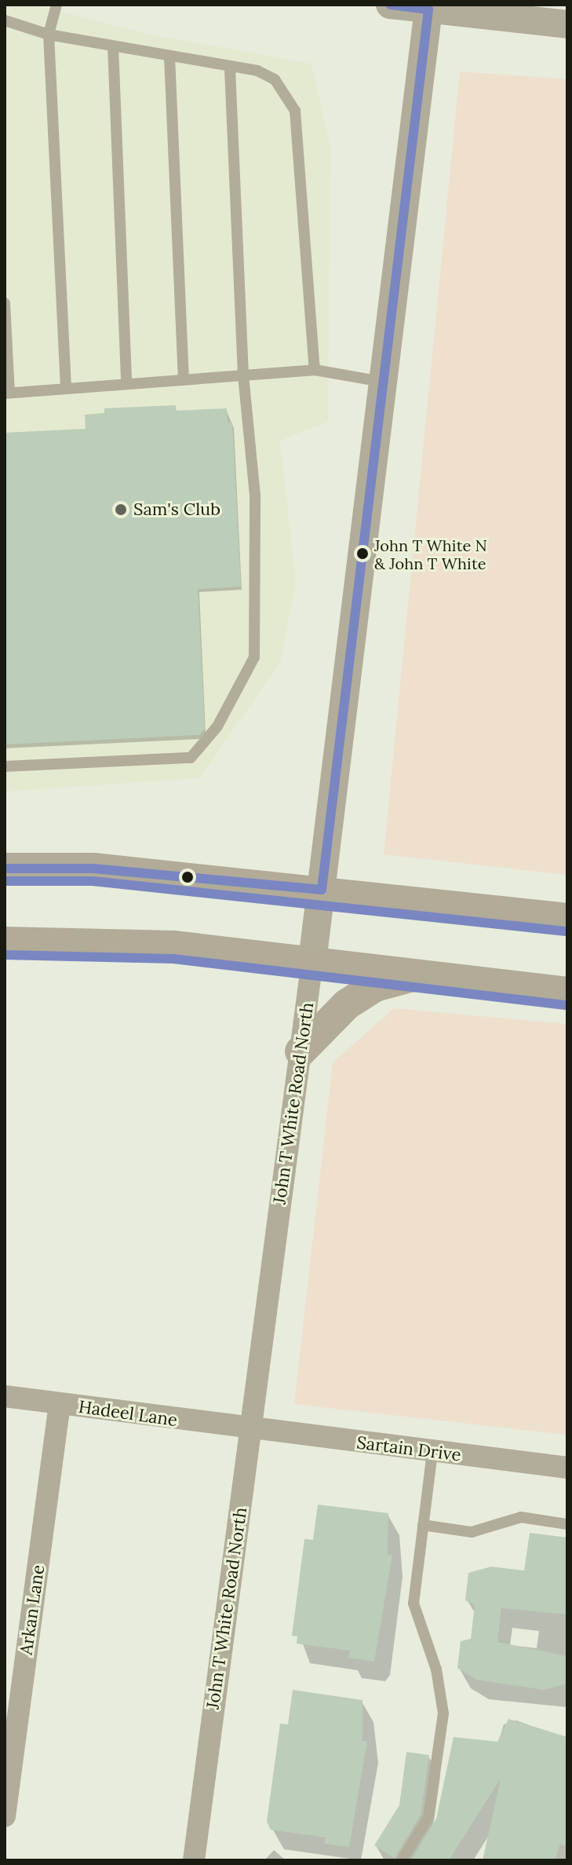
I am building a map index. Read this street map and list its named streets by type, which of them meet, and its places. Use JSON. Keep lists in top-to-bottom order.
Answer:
{
  "streets": {
    "street": [
      "John T White Road North",
      "Hadeel Lane",
      "Sartain Drive",
      "Arkan Lane"
    ]
  },
  "crossings": [
    ["John T White Road North", "Hadeel Lane"],
    ["John T White Road North", "Sartain Drive"],
    ["Hadeel Lane", "Sartain Drive"],
    ["Hadeel Lane", "Arkan Lane"]
  ],
  "places": ["Sam's Club", "John T White N & John T White"]
}
